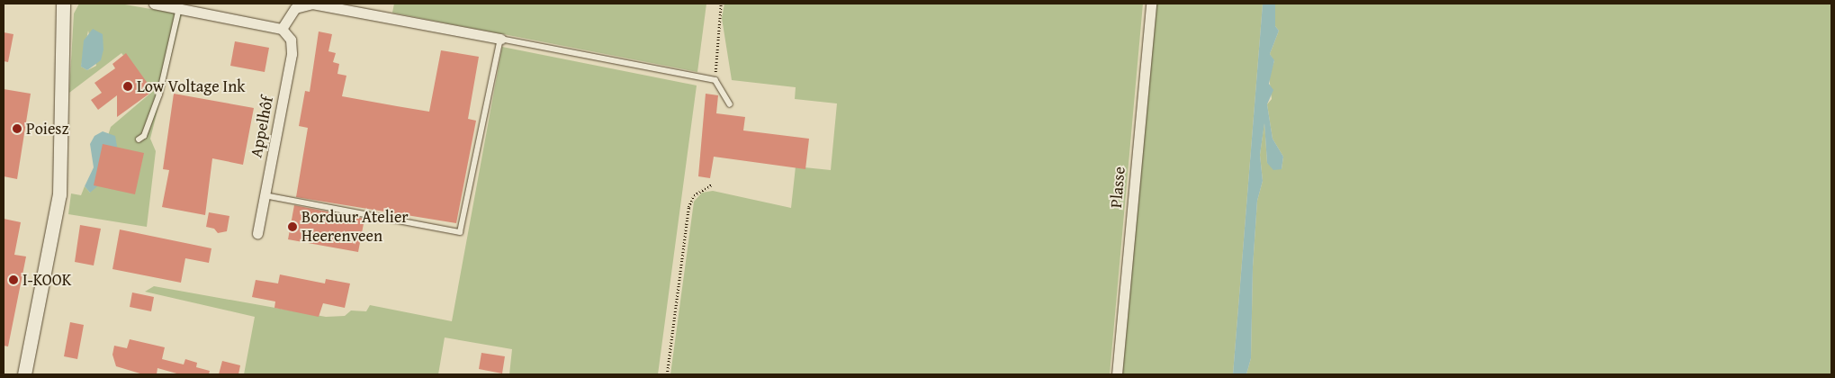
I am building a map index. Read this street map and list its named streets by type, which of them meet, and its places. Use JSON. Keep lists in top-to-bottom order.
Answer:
{
  "streets": {
    "street": ["Appelhôf", "Plasse"]
  },
  "places": [
    "Low Voltage Ink",
    "Poiesz",
    "Borduur Atelier Heerenveen",
    "I-KOOK"
  ]
}
